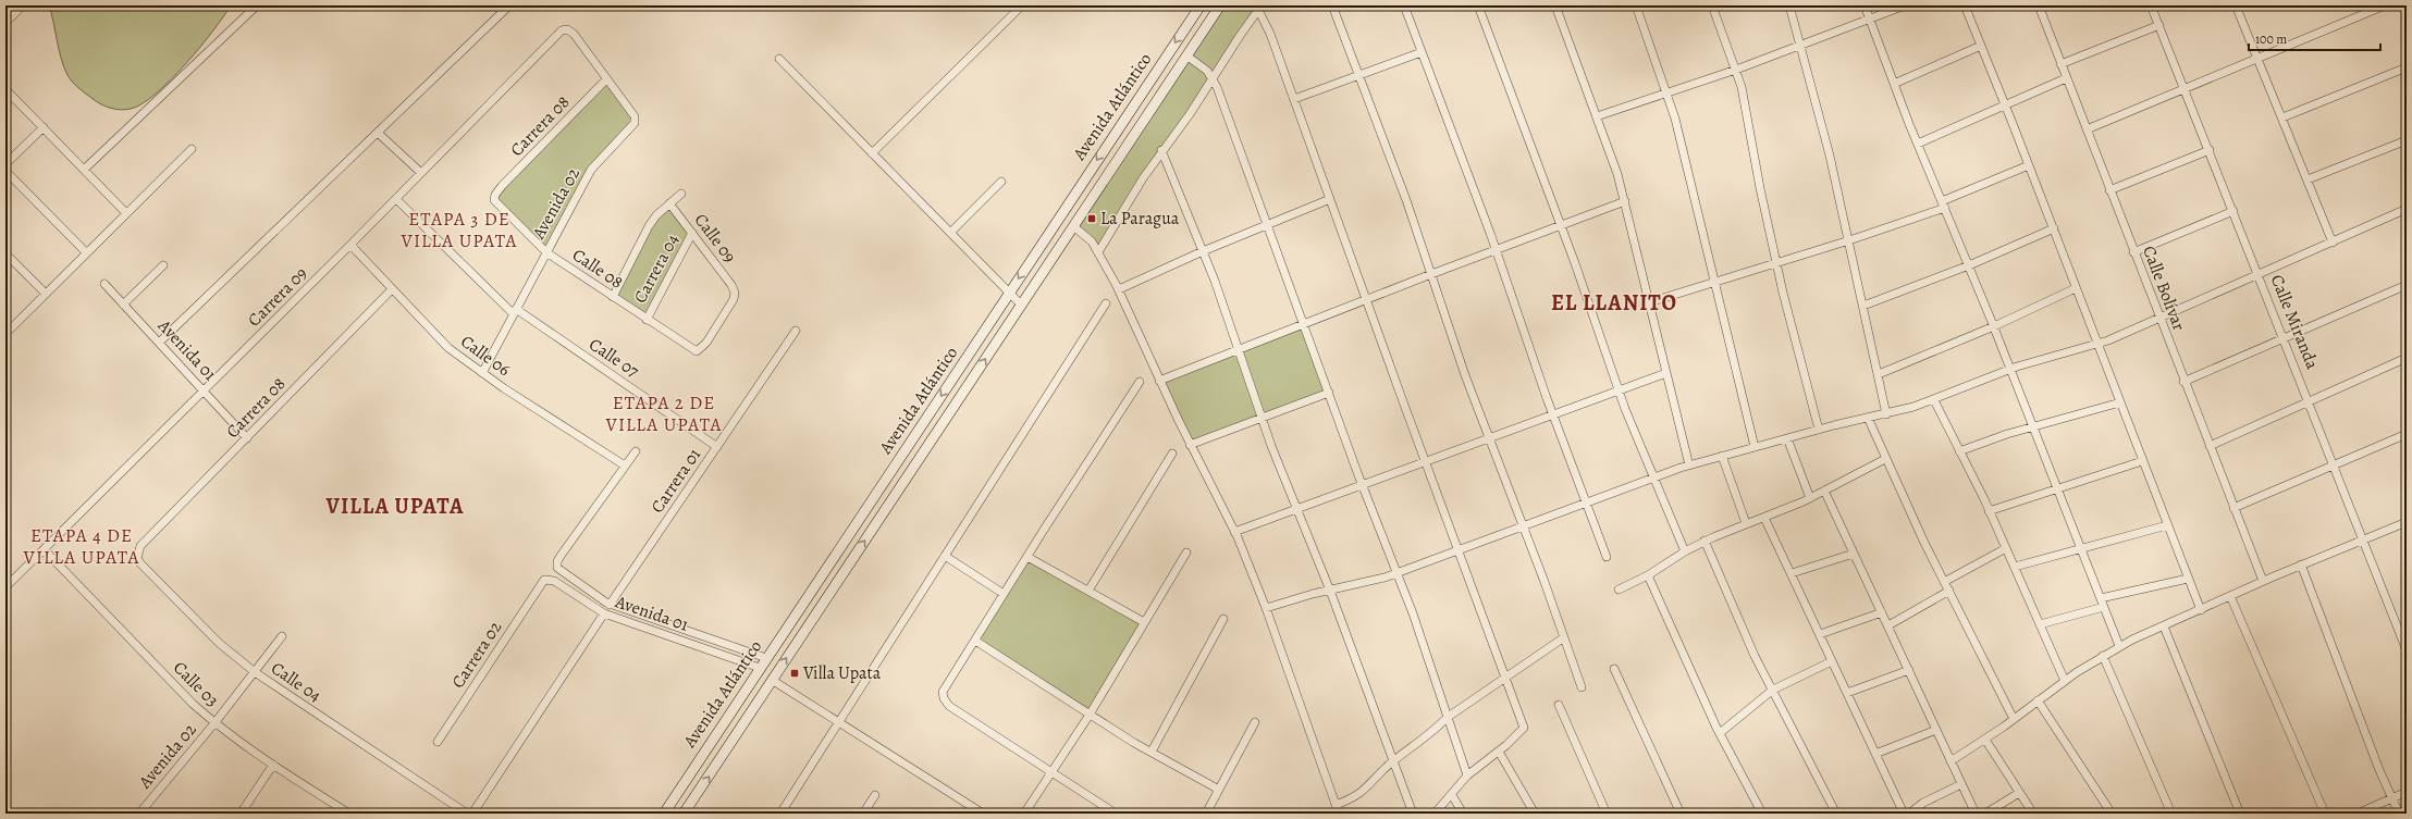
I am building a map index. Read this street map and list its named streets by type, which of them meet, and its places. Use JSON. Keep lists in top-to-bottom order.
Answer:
{
  "streets": {
    "street": [
      "Avenida Atlántico",
      "Carrera 08",
      "Avenida 02",
      "Calle 09",
      "Calle 08",
      "Carrera 04",
      "Calle Bolívar",
      "Carrera 09",
      "Calle Miranda",
      "Avenida 01",
      "Calle 06",
      "Calle 07",
      "Carrera 01",
      "Carrera 02",
      "Calle 04",
      "Calle 03"
    ]
  },
  "crossings": [
    ["Avenida Atlántico", "Avenida 01"],
    ["Carrera 08", "Avenida 02"],
    ["Carrera 08", "Calle 08"],
    ["Carrera 08", "Carrera 09"],
    ["Carrera 08", "Avenida 01"],
    ["Carrera 08", "Calle 06"],
    ["Carrera 08", "Calle 04"],
    ["Avenida 02", "Calle 08"],
    ["Avenida 02", "Carrera 09"],
    ["Avenida 02", "Calle 06"],
    ["Avenida 02", "Calle 07"],
    ["Avenida 02", "Calle 04"],
    ["Avenida 02", "Calle 03"],
    ["Calle 09", "Calle 08"],
    ["Calle 09", "Carrera 04"],
    ["Calle 08", "Carrera 04"],
    ["Carrera 09", "Avenida 01"],
    ["Carrera 09", "Calle 06"],
    ["Carrera 09", "Calle 07"],
    ["Carrera 09", "Calle 03"],
    ["Avenida 01", "Calle 06"],
    ["Avenida 01", "Carrera 01"],
    ["Avenida 01", "Carrera 02"],
    ["Calle 07", "Carrera 01"]
  ],
  "districts": [
    "ETAPA 3 DE VILLA UPATA",
    "EL LLANITO",
    "ETAPA 2 DE VILLA UPATA",
    "VILLA UPATA",
    "ETAPA 4 DE VILLA UPATA"
  ],
  "places": {
    "transit": ["La Paragua", "Villa Upata"]
  },
  "scale_bar": "100 m"
}
